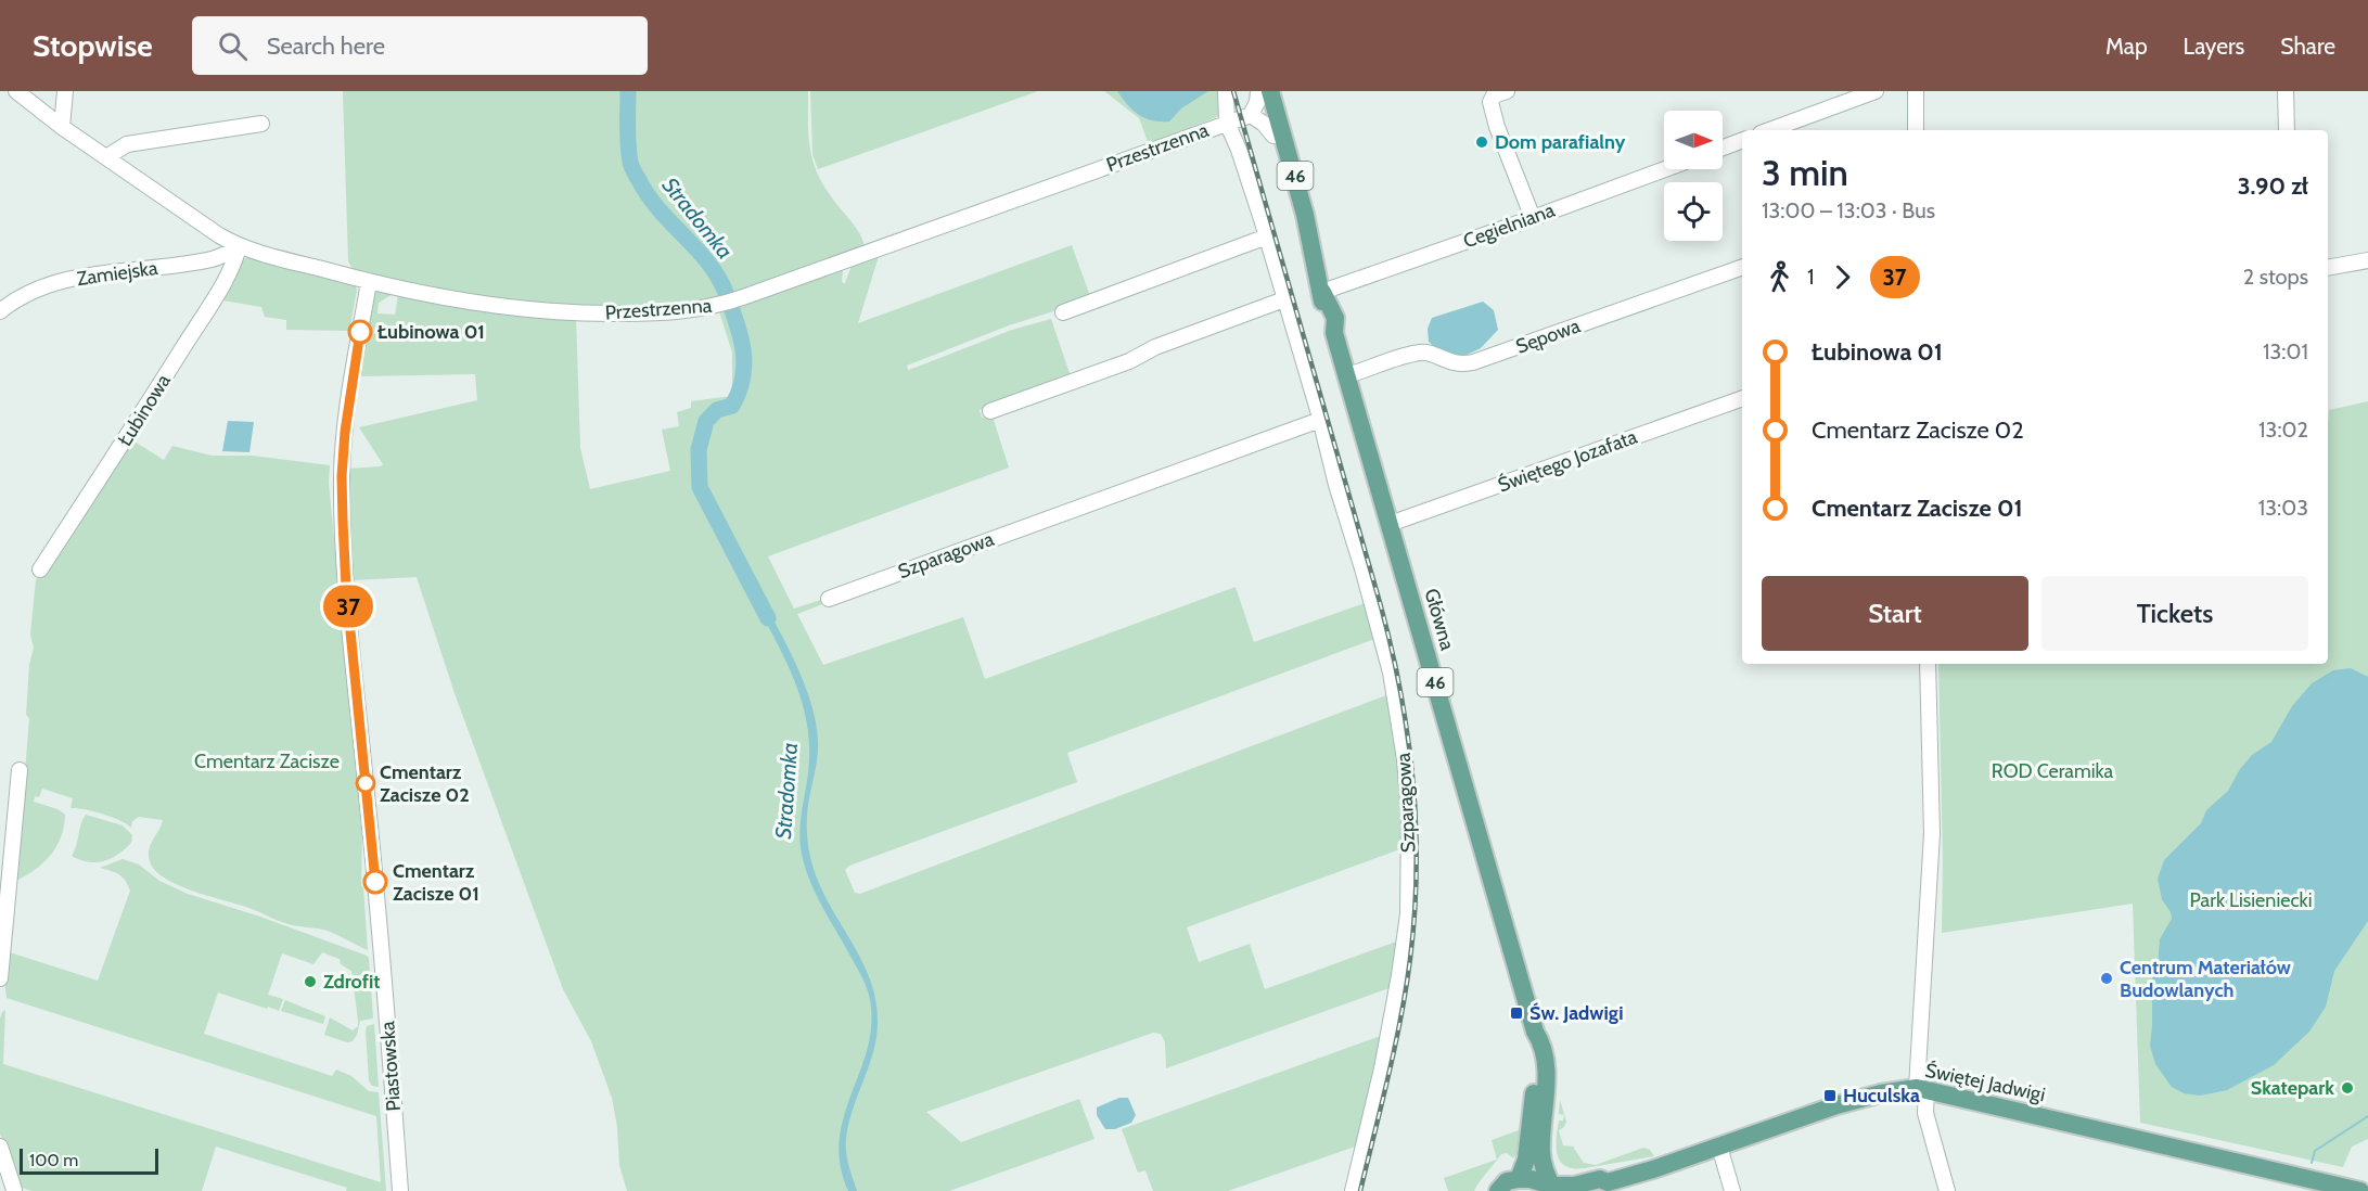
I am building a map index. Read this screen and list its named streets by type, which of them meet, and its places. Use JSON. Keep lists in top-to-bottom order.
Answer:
{
  "streets": {
    "main road": ["46", "Główna", "Świętej Jadwigi"],
    "street": [
      "Przestrzenna",
      "Cegielniana",
      "Zamiejska",
      "Sępowa",
      "Łubinowa",
      "Świętego Jozafata",
      "Szparagowa",
      "Piastowska"
    ]
  },
  "crossings": [
    ["Przestrzenna", "Zamiejska"],
    ["Przestrzenna", "Łubinowa"],
    ["Przestrzenna", "Szparagowa"],
    ["Przestrzenna", "Piastowska"],
    ["Cegielniana", "Główna"],
    ["Zamiejska", "Łubinowa"],
    ["Sępowa", "Główna"],
    ["Świętego Jozafata", "Główna"],
    ["Główna", "Świętej Jadwigi"]
  ],
  "water": ["Stradomka"],
  "parks": ["Cmentarz Zacisze", "ROD Ceramika", "Park Lisieniecki"],
  "places": {
    "other": [
      "Dom parafialny",
      "Łubinowa 01",
      "Cmentarz Zacisze 02",
      "Cmentarz Zacisze 01",
      "Centrum Materiałów Budowlanych",
      "Zdrofit",
      "Skatepark"
    ],
    "transit": ["Św. Jadwigi", "Huculska"]
  },
  "lines": ["bus line 37"],
  "scale_bar": "100 m",
  "north": "right",
  "page": {
    "header": "Stopwise",
    "search": "Search here",
    "nav": ["Map", "Layers", "Share"],
    "on_map": "37",
    "heading": ["3 min", "13:00 – 13:03 · Bus", "3.90 zł"],
    "legs": ["1", "37", "2 stops"],
    "list": [
      {
        "name": "Łubinowa 01",
        "value": "13:01"
      },
      {
        "name": "Cmentarz Zacisze 02",
        "value": "13:02"
      },
      {
        "name": "Cmentarz Zacisze 01",
        "value": "13:03"
      }
    ],
    "buttons": ["Start", "Tickets"],
    "scale": "100 m"
  }
}
